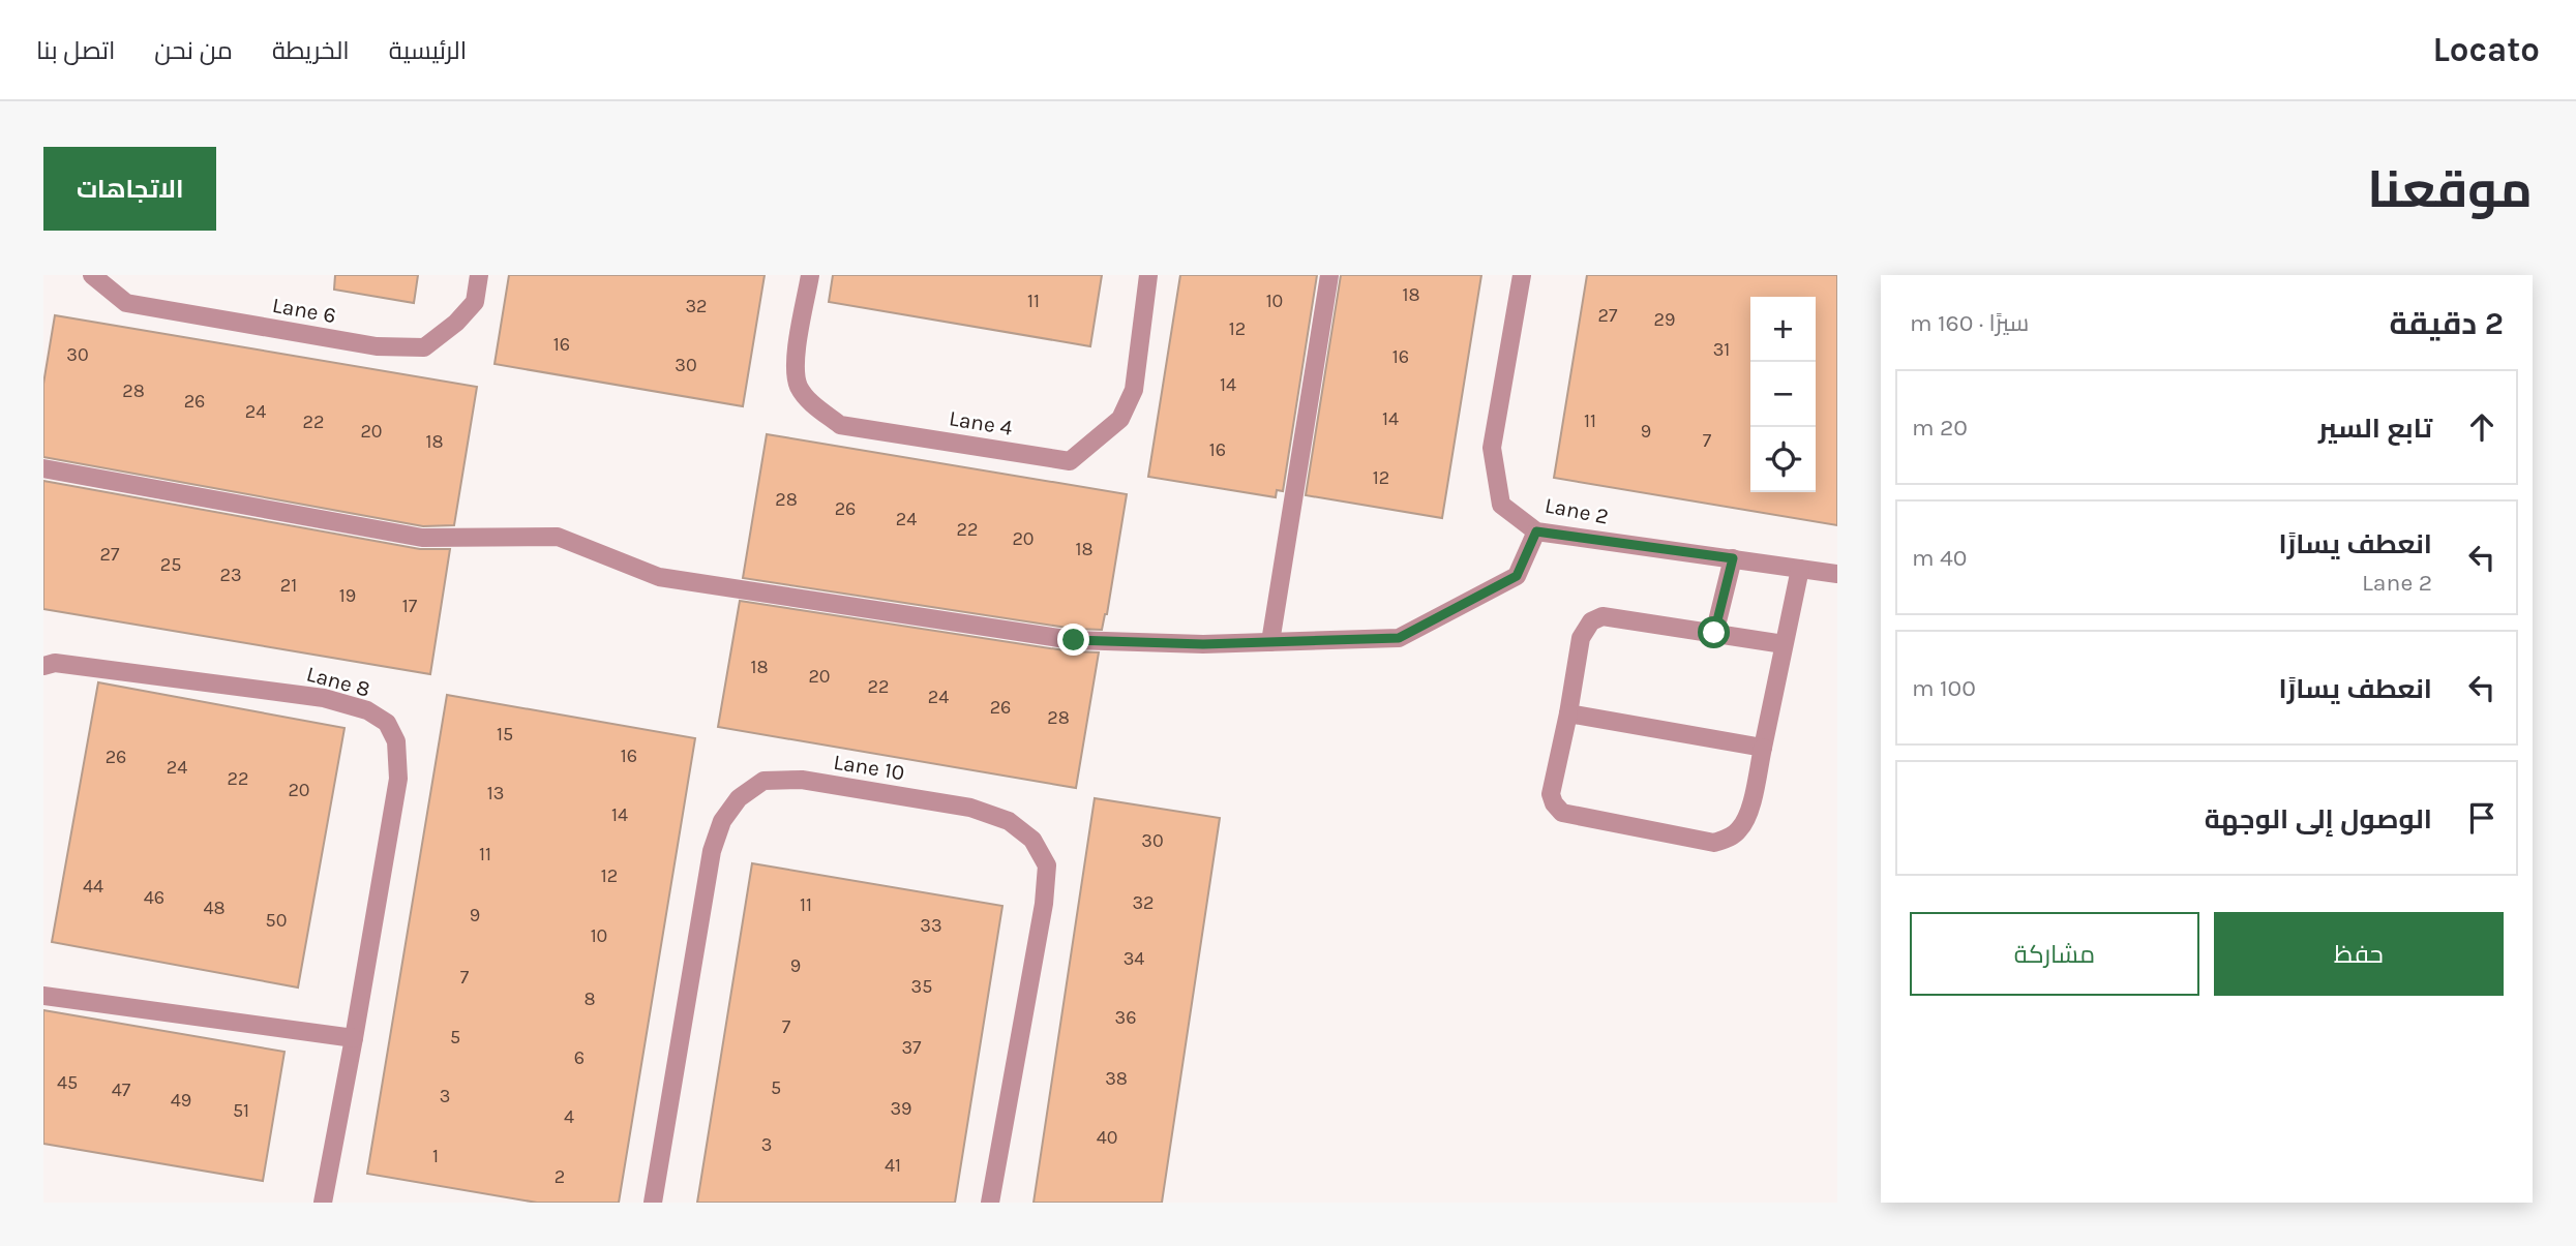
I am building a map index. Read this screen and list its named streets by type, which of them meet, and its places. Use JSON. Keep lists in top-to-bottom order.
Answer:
{
  "streets": {
    "street": [
      "Lane 6",
      "Lane 4",
      "Lane 2",
      "Lane 8",
      "Lane 10"
    ]
  },
  "house_numbers": [
    "18",
    "11",
    "10",
    "32",
    "27",
    "29",
    "12",
    "16",
    "31",
    "30",
    "16",
    "30",
    "14",
    "28",
    "26",
    "24",
    "14",
    "11",
    "22",
    "20",
    "9",
    "7",
    "18",
    "16",
    "12",
    "28",
    "26",
    "24",
    "22",
    "20",
    "18",
    "27",
    "25",
    "23",
    "21",
    "19",
    "17",
    "18",
    "20",
    "22",
    "24",
    "26",
    "28",
    "15",
    "16",
    "26",
    "24",
    "22",
    "20",
    "13",
    "14",
    "30",
    "11",
    "12",
    "44",
    "46",
    "32",
    "11",
    "48",
    "9",
    "50",
    "33",
    "10",
    "34",
    "9",
    "7",
    "35",
    "8",
    "36",
    "7",
    "5",
    "37",
    "6",
    "38",
    "45",
    "5",
    "47",
    "3",
    "49",
    "39",
    "51",
    "4",
    "40",
    "3",
    "1",
    "41",
    "2"
  ],
  "page": {
    "header": "Locato",
    "nav": [
      "الرئيسية",
      "الخريطة",
      "من نحن",
      "اتصل بنا"
    ],
    "title": "موقعنا",
    "buttons": [
      "الاتجاهات",
      ["حفظ", "مشاركة"]
    ],
    "heading": ["2 دقيقة", "سيرًا · 160 m"],
    "map_buttons": ["+", "−"],
    "list": [
      ["تابع السير", "20 m"],
      ["انعطف يسارًا", "Lane 2", "40 m"],
      ["انعطف يسارًا", "100 m"],
      "الوصول إلى الوجهة"
    ]
  }
}
